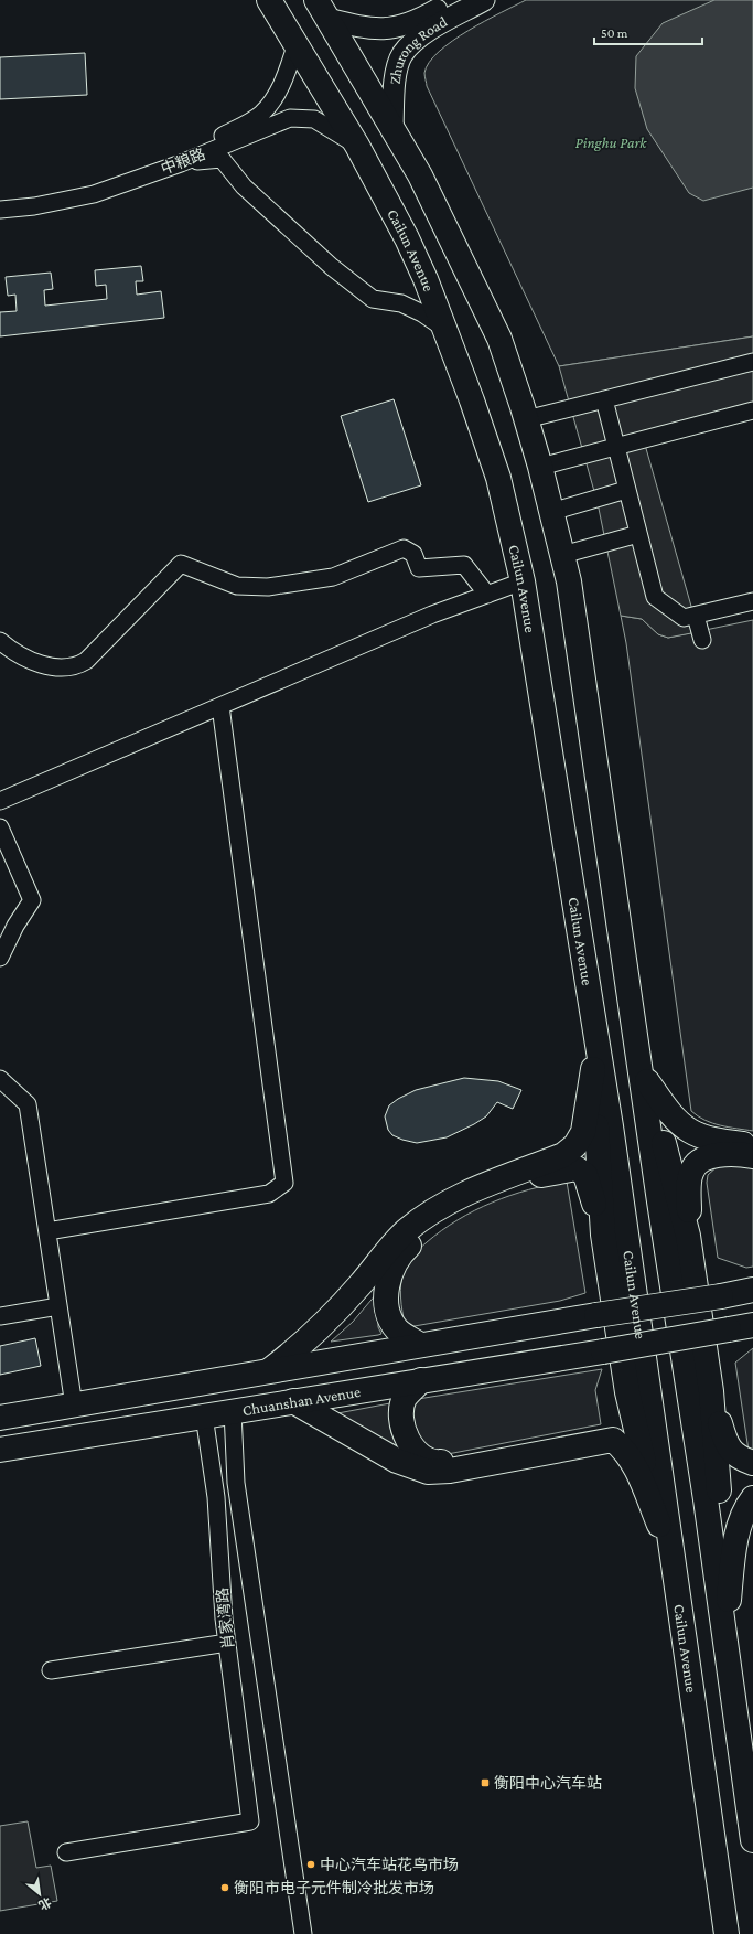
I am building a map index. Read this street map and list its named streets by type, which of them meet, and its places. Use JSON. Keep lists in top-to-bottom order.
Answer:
{
  "streets": {
    "highway": ["Cailun Avenue", "Chuanshan Avenue"],
    "main road": ["Zhurong Road"],
    "street": ["中粮路", "肖家湾路"]
  },
  "crossings": [
    ["中粮路", "Cailun Avenue"],
    ["Chuanshan Avenue", "肖家湾路"]
  ],
  "parks": ["Pinghu Park"],
  "places": {
    "transit": ["衡阳中心汽车站"],
    "other": ["中心汽车站花鸟市场", "衡阳市电子元件制冷批发市场"]
  },
  "scale_bar": "50 m",
  "north": "bottom right"
}
